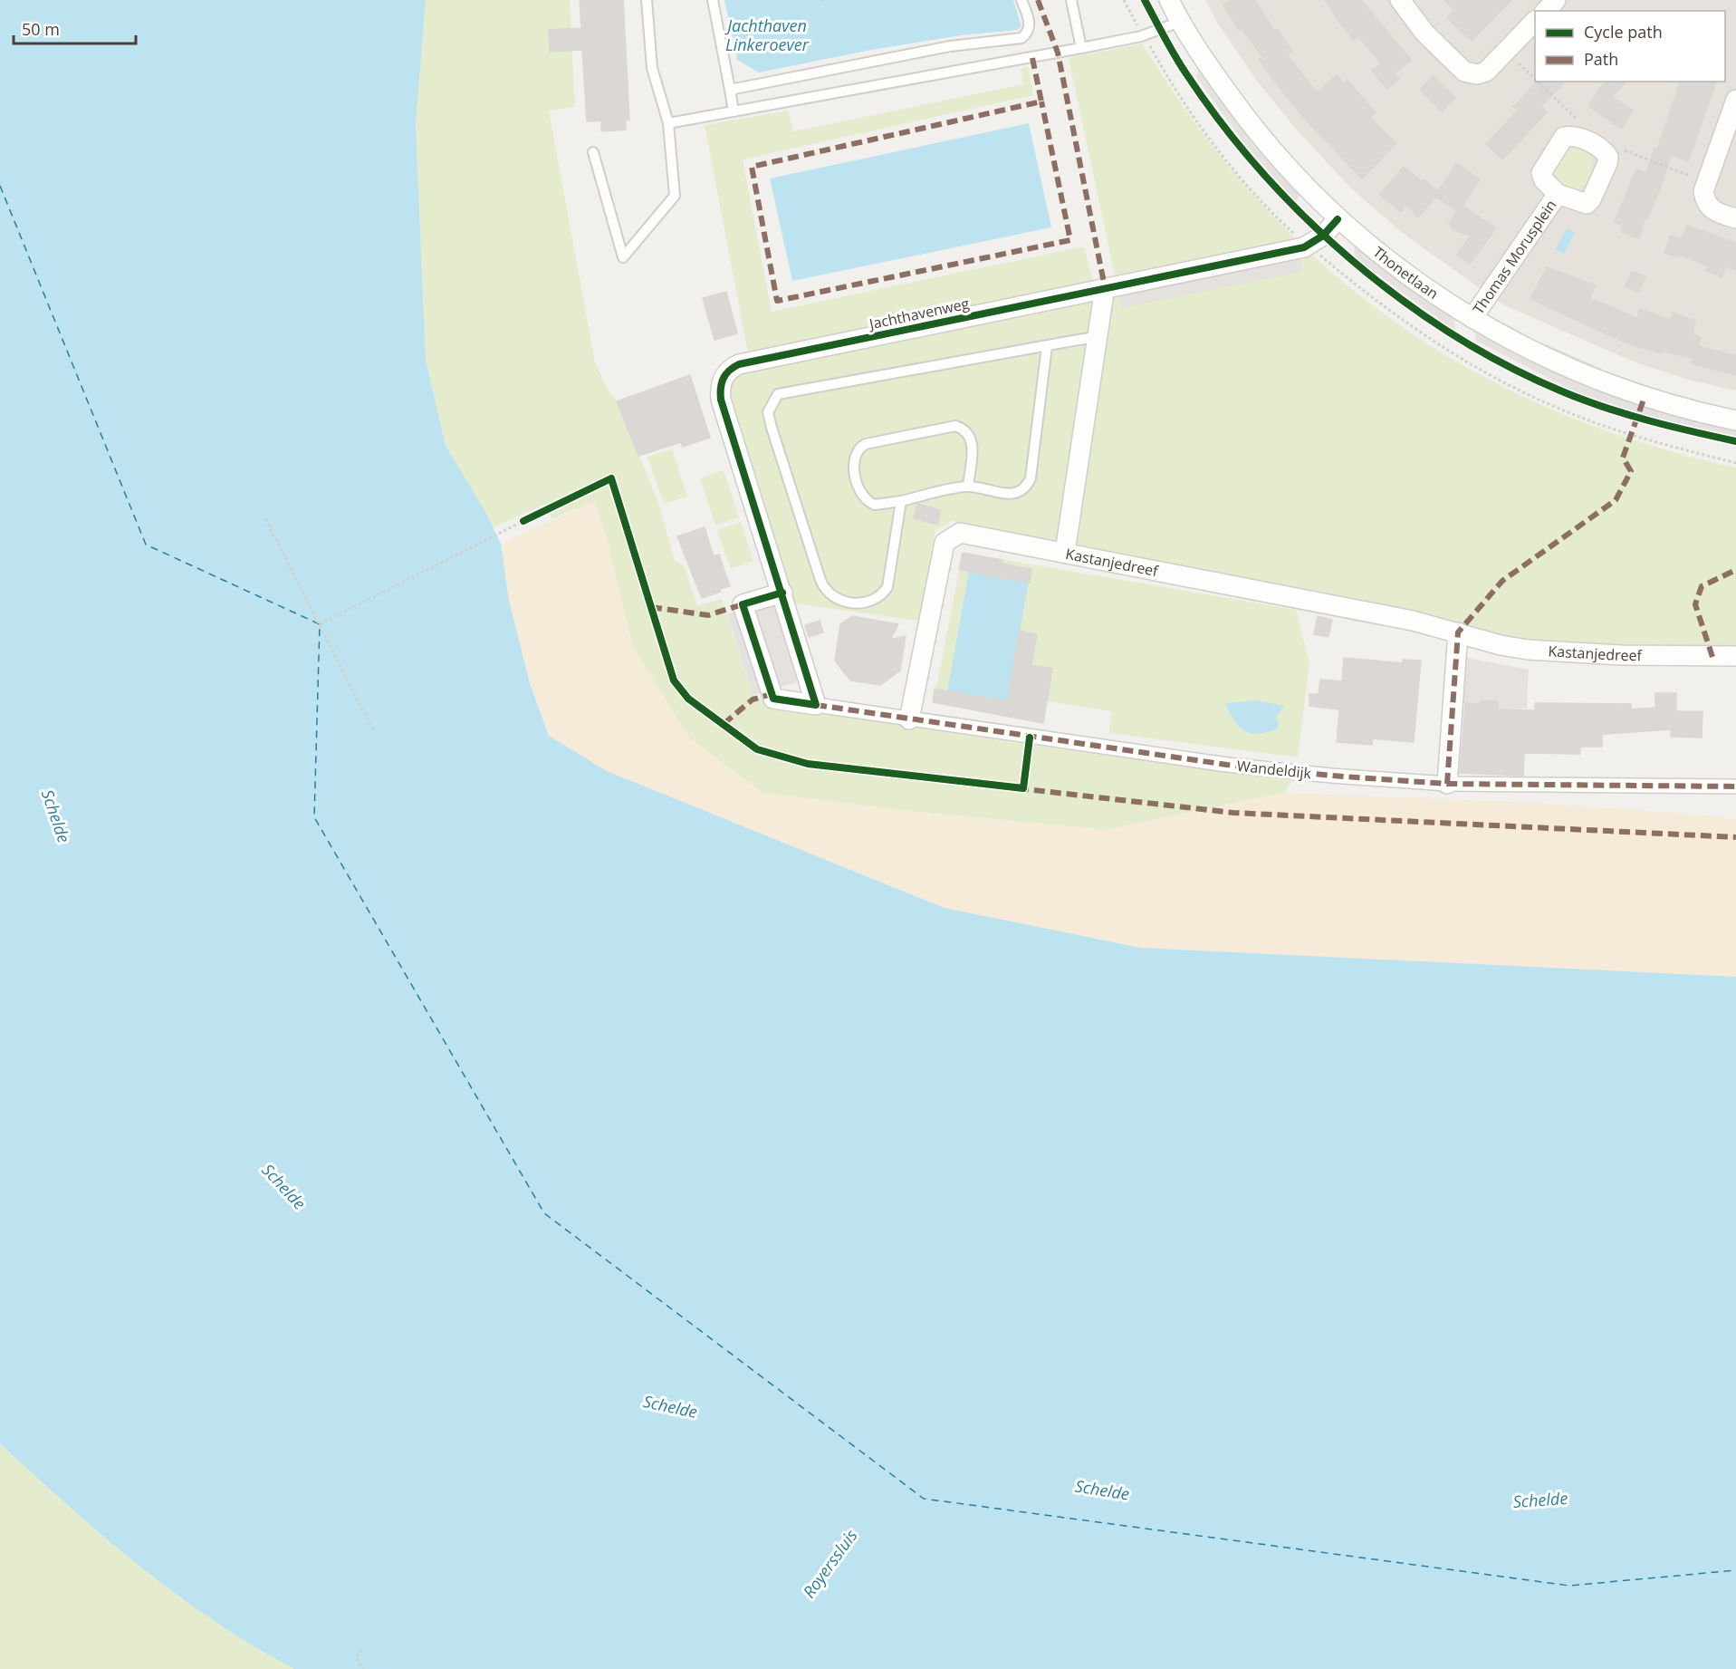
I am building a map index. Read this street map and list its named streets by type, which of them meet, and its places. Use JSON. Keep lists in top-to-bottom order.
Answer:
{
  "streets": {
    "street": [
      "Thomas Morusplein",
      "Thonetlaan",
      "Jachthavenweg",
      "Kastanjedreef",
      "Wandeldijk"
    ]
  },
  "crossings": [
    ["Thomas Morusplein", "Thonetlaan"],
    ["Thonetlaan", "Jachthavenweg"],
    ["Jachthavenweg", "Wandeldijk"],
    ["Kastanjedreef", "Wandeldijk"]
  ],
  "water": ["Jachthaven Linkeroever", "Schelde", "Royerssluis"],
  "legend": ["Cycle path", "Path"],
  "scale_bar": "50 m"
}
